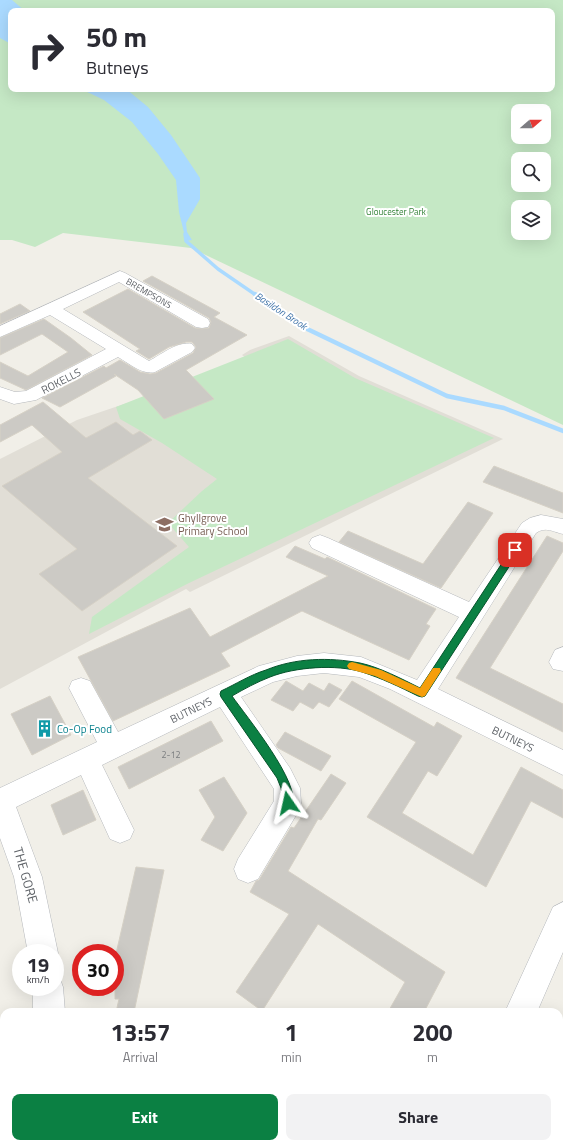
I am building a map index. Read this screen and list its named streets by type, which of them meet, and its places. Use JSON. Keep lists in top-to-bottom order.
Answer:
{
  "streets": {
    "street": [
      "BREMPSONS",
      "ROKELLS",
      "BUTNEYS",
      "THE GORE"
    ]
  },
  "crossings": [
    ["BUTNEYS", "THE GORE"]
  ],
  "water": ["Basildon Brook"],
  "parks": ["Gloucester Park"],
  "places": {
    "school or university": ["Ghyllgrove Primary School"],
    "building": ["Co-Op Food"]
  },
  "house_numbers": ["2-12"],
  "north": "right",
  "page": {
    "turn": ["50 m", "Butneys"],
    "speed": "19 km/h",
    "limit": "30",
    "eta": [
      "13:57",
      "Arrival",
      "1",
      "min",
      "200",
      "m"
    ],
    "buttons": ["Exit", "Share"]
  }
}
